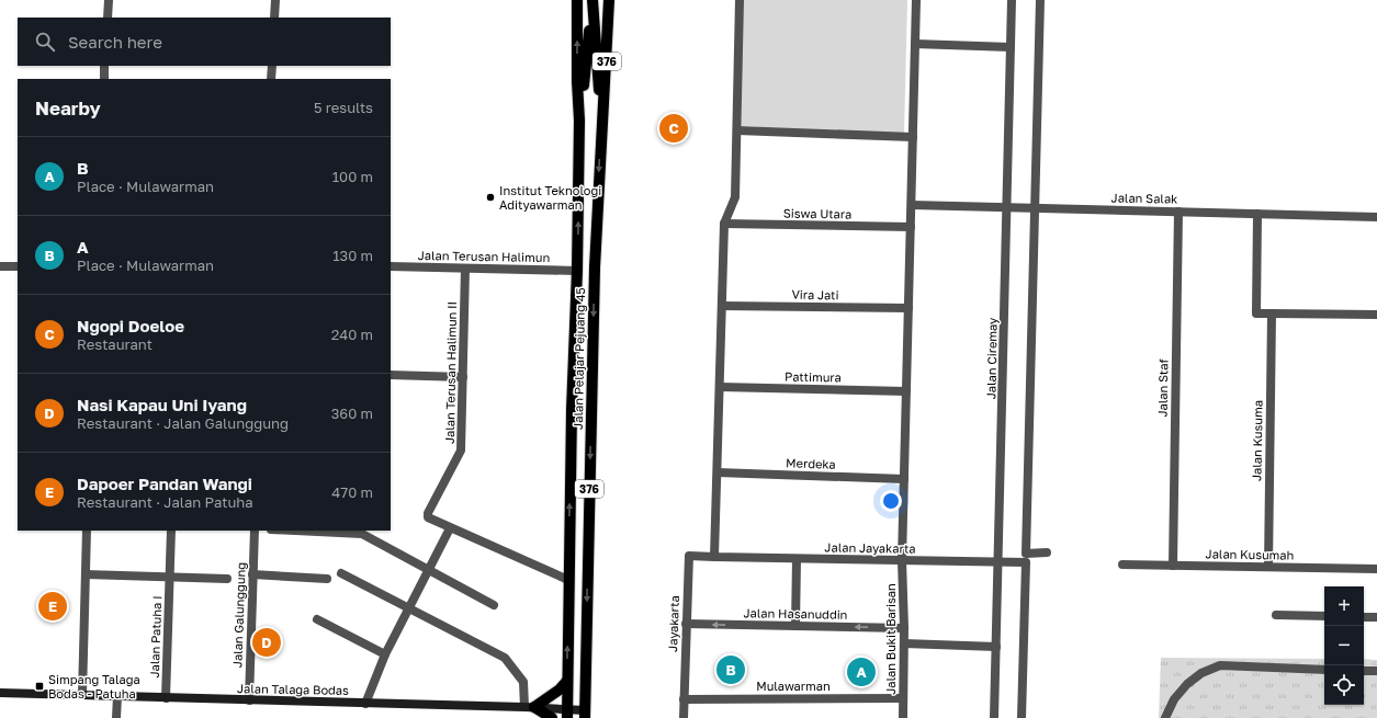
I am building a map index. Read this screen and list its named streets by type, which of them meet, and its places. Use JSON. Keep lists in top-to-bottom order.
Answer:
{
  "streets": {
    "main road": ["376", "Jalan Pelajar Pejuang 45"],
    "street": [
      "Jalan Salak",
      "Siswa Utara",
      "Jalan Terusan Halimun",
      "Vira Jati",
      "Jalan Ciremay",
      "Jalan Terusan Halimun II",
      "Pattimura",
      "Jalan Staf",
      "Jalan Kusuma",
      "Merdeka",
      "Jalan Jayakarta",
      "Jalan Kusumah",
      "Jalan Hasanuddin",
      "Jalan Galunggung",
      "Jayakarta",
      "Jalan Patuha I",
      "Jalan Bukit Barisan",
      "Mulawarman",
      "Jalan Talaga Bodas"
    ]
  },
  "crossings": [
    ["376", "Jalan Pelajar Pejuang 45"],
    ["Jalan Salak", "Jalan Ciremay"],
    ["Jalan Salak", "Jalan Staf"],
    ["Jalan Salak", "Jalan Bukit Barisan"],
    ["Siswa Utara", "Jalan Bukit Barisan"],
    ["Jalan Terusan Halimun", "Jalan Pelajar Pejuang 45"],
    ["Jalan Terusan Halimun", "Jalan Terusan Halimun II"],
    ["Vira Jati", "Jalan Bukit Barisan"],
    ["Jalan Pelajar Pejuang 45", "Jalan Terusan Halimun II"],
    ["Jalan Pelajar Pejuang 45", "Jalan Talaga Bodas"],
    ["Jalan Ciremay", "Jalan Jayakarta"],
    ["Pattimura", "Jalan Bukit Barisan"],
    ["Jalan Staf", "Jalan Kusumah"],
    ["Jalan Kusuma", "Jalan Kusumah"],
    ["Merdeka", "Jalan Bukit Barisan"],
    ["Jalan Jayakarta", "Jayakarta"],
    ["Jalan Jayakarta", "Jalan Bukit Barisan"],
    ["Jalan Hasanuddin", "Jayakarta"],
    ["Jalan Hasanuddin", "Jalan Bukit Barisan"],
    ["Jalan Galunggung", "Jalan Talaga Bodas"],
    ["Jayakarta", "Mulawarman"],
    ["Jalan Patuha I", "Jalan Talaga Bodas"],
    ["Jalan Bukit Barisan", "Mulawarman"]
  ],
  "one_way": ["Jalan Hasanuddin"],
  "places": {
    "other": ["Institut Teknologi Adityawarman"],
    "transit": ["Simpang Talaga Bodas - Patuha"]
  },
  "page": {
    "search": "Search here",
    "heading": ["Nearby", "5 results"],
    "pins": [
      "C",
      "E",
      "D",
      "B",
      "A"
    ],
    "list": [
      {
        "mark": "A",
        "name": "B",
        "note": "Place · Mulawarman",
        "value": "100 m"
      },
      {
        "mark": "B",
        "name": "A",
        "note": "Place · Mulawarman",
        "value": "130 m"
      },
      {
        "mark": "C",
        "name": "Ngopi Doeloe",
        "note": "Restaurant",
        "value": "240 m"
      },
      {
        "mark": "D",
        "name": "Nasi Kapau Uni Iyang",
        "note": "Restaurant · Jalan Galunggung",
        "value": "360 m"
      },
      {
        "mark": "E",
        "name": "Dapoer Pandan Wangi",
        "note": "Restaurant · Jalan Patuha",
        "value": "470 m"
      }
    ],
    "map_buttons": ["+", "−"]
  }
}
